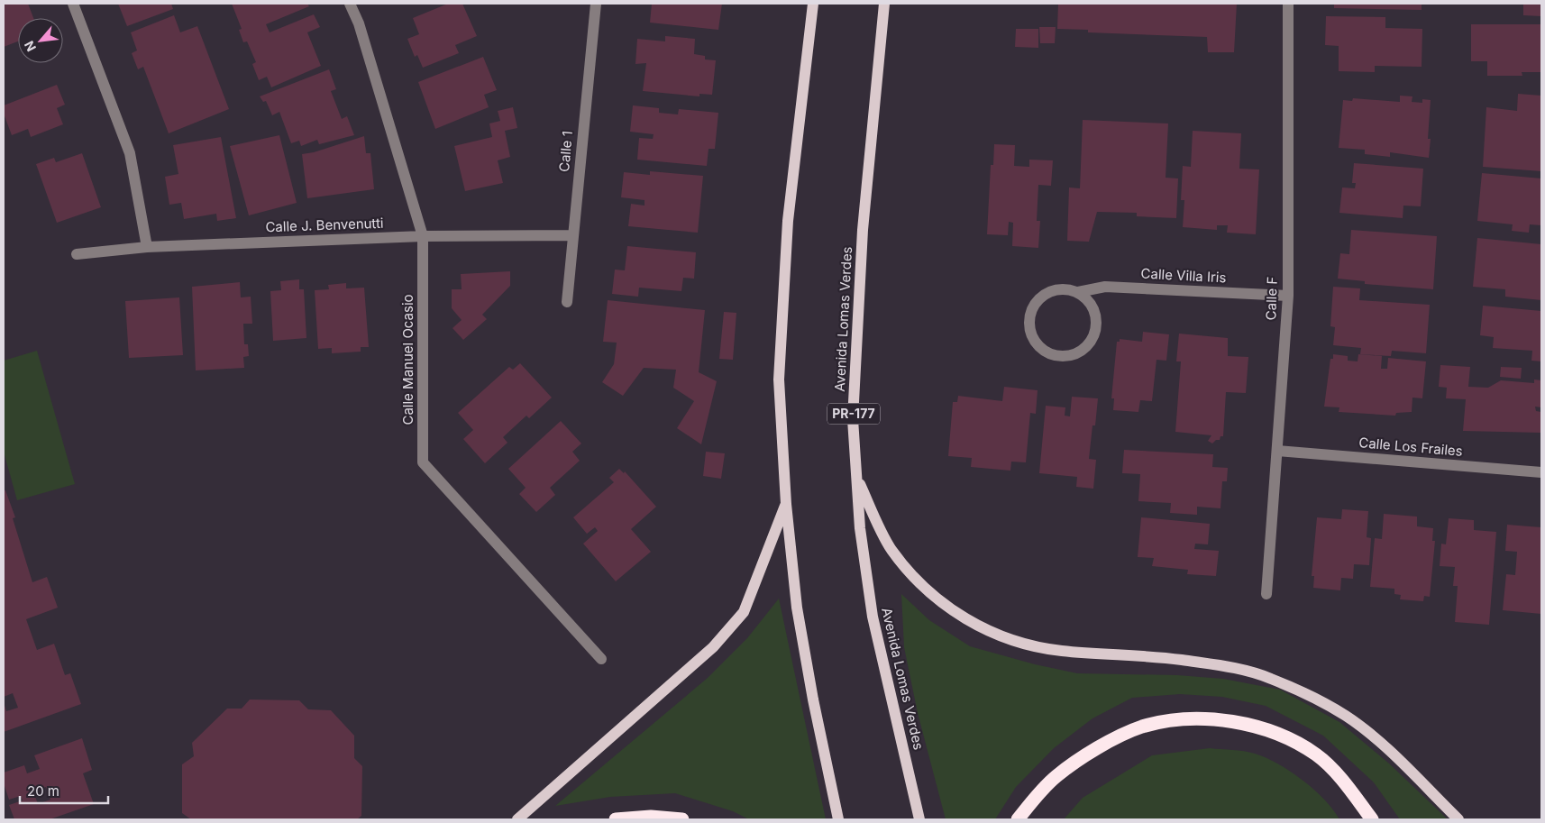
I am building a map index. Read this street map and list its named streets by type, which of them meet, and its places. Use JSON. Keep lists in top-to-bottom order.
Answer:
{
  "streets": {
    "main road": ["Avenida Lomas Verdes", "PR-177"],
    "street": [
      "Calle 1",
      "Calle J. Benvenutti",
      "Calle Villa Iris",
      "Calle F",
      "Calle Manuel Ocasio",
      "Calle Los Frailes"
    ]
  },
  "crossings": [
    ["Calle 1", "Calle J. Benvenutti"],
    ["Calle J. Benvenutti", "Calle Manuel Ocasio"],
    ["Calle Villa Iris", "Calle F"],
    ["Calle F", "Calle Los Frailes"]
  ],
  "scale_bar": "20 m",
  "north": "bottom left"
}
